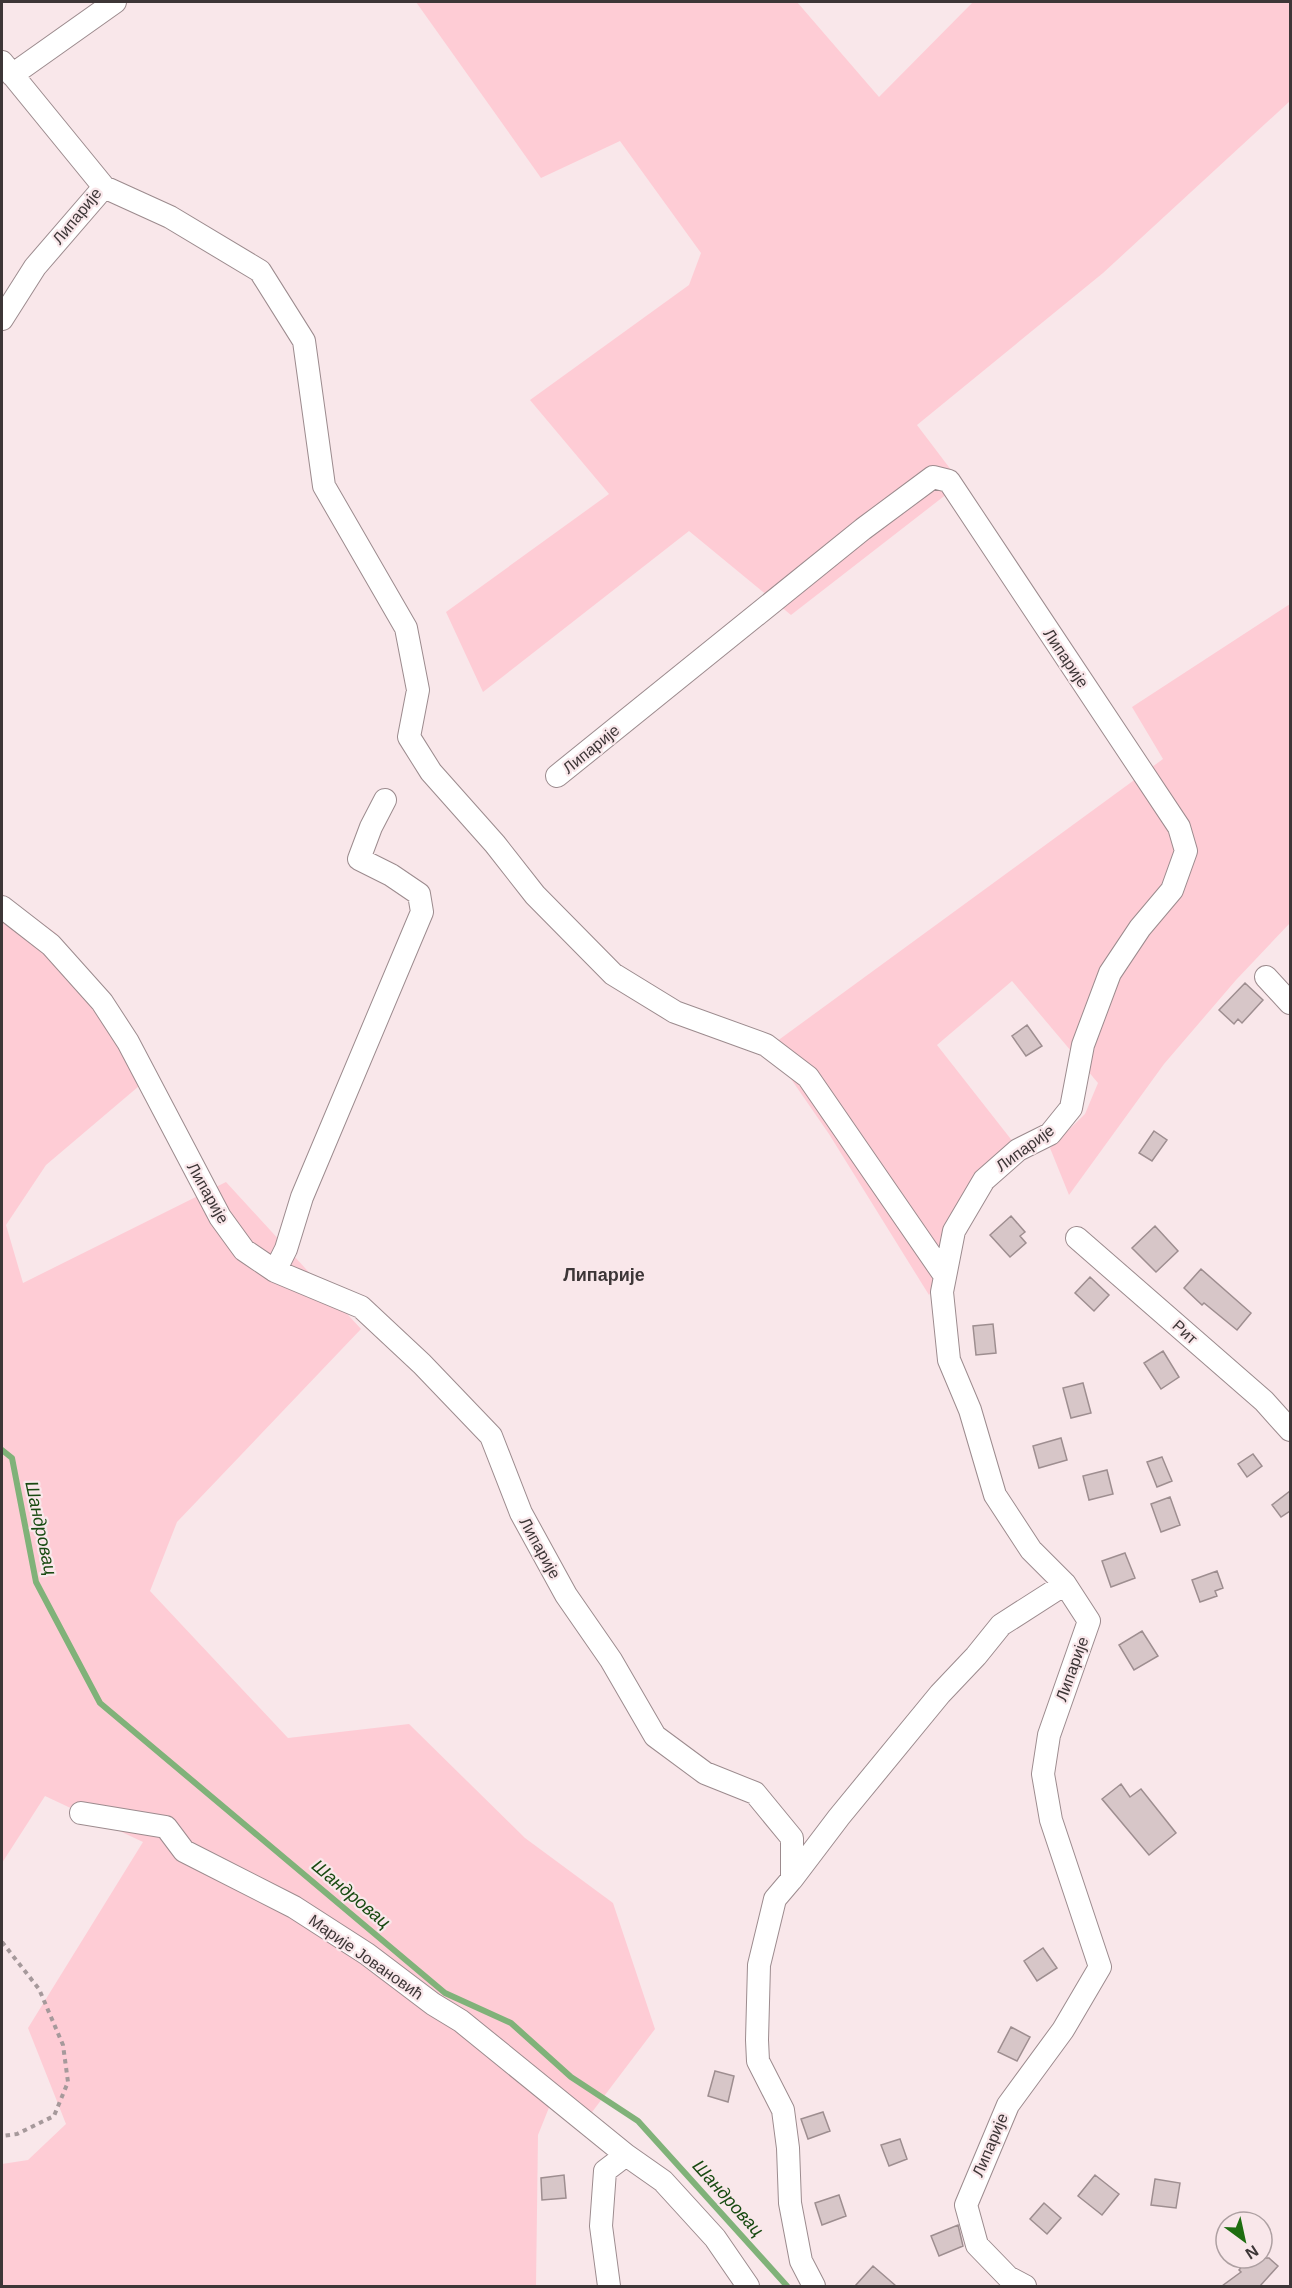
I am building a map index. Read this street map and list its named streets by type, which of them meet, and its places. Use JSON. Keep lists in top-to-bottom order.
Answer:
{
  "streets": {
    "street": ["Липарије", "Рит", "Марије Јовановић"]
  },
  "districts": ["Липарије"],
  "water": ["Шандровац"],
  "north": "bottom right"
}
